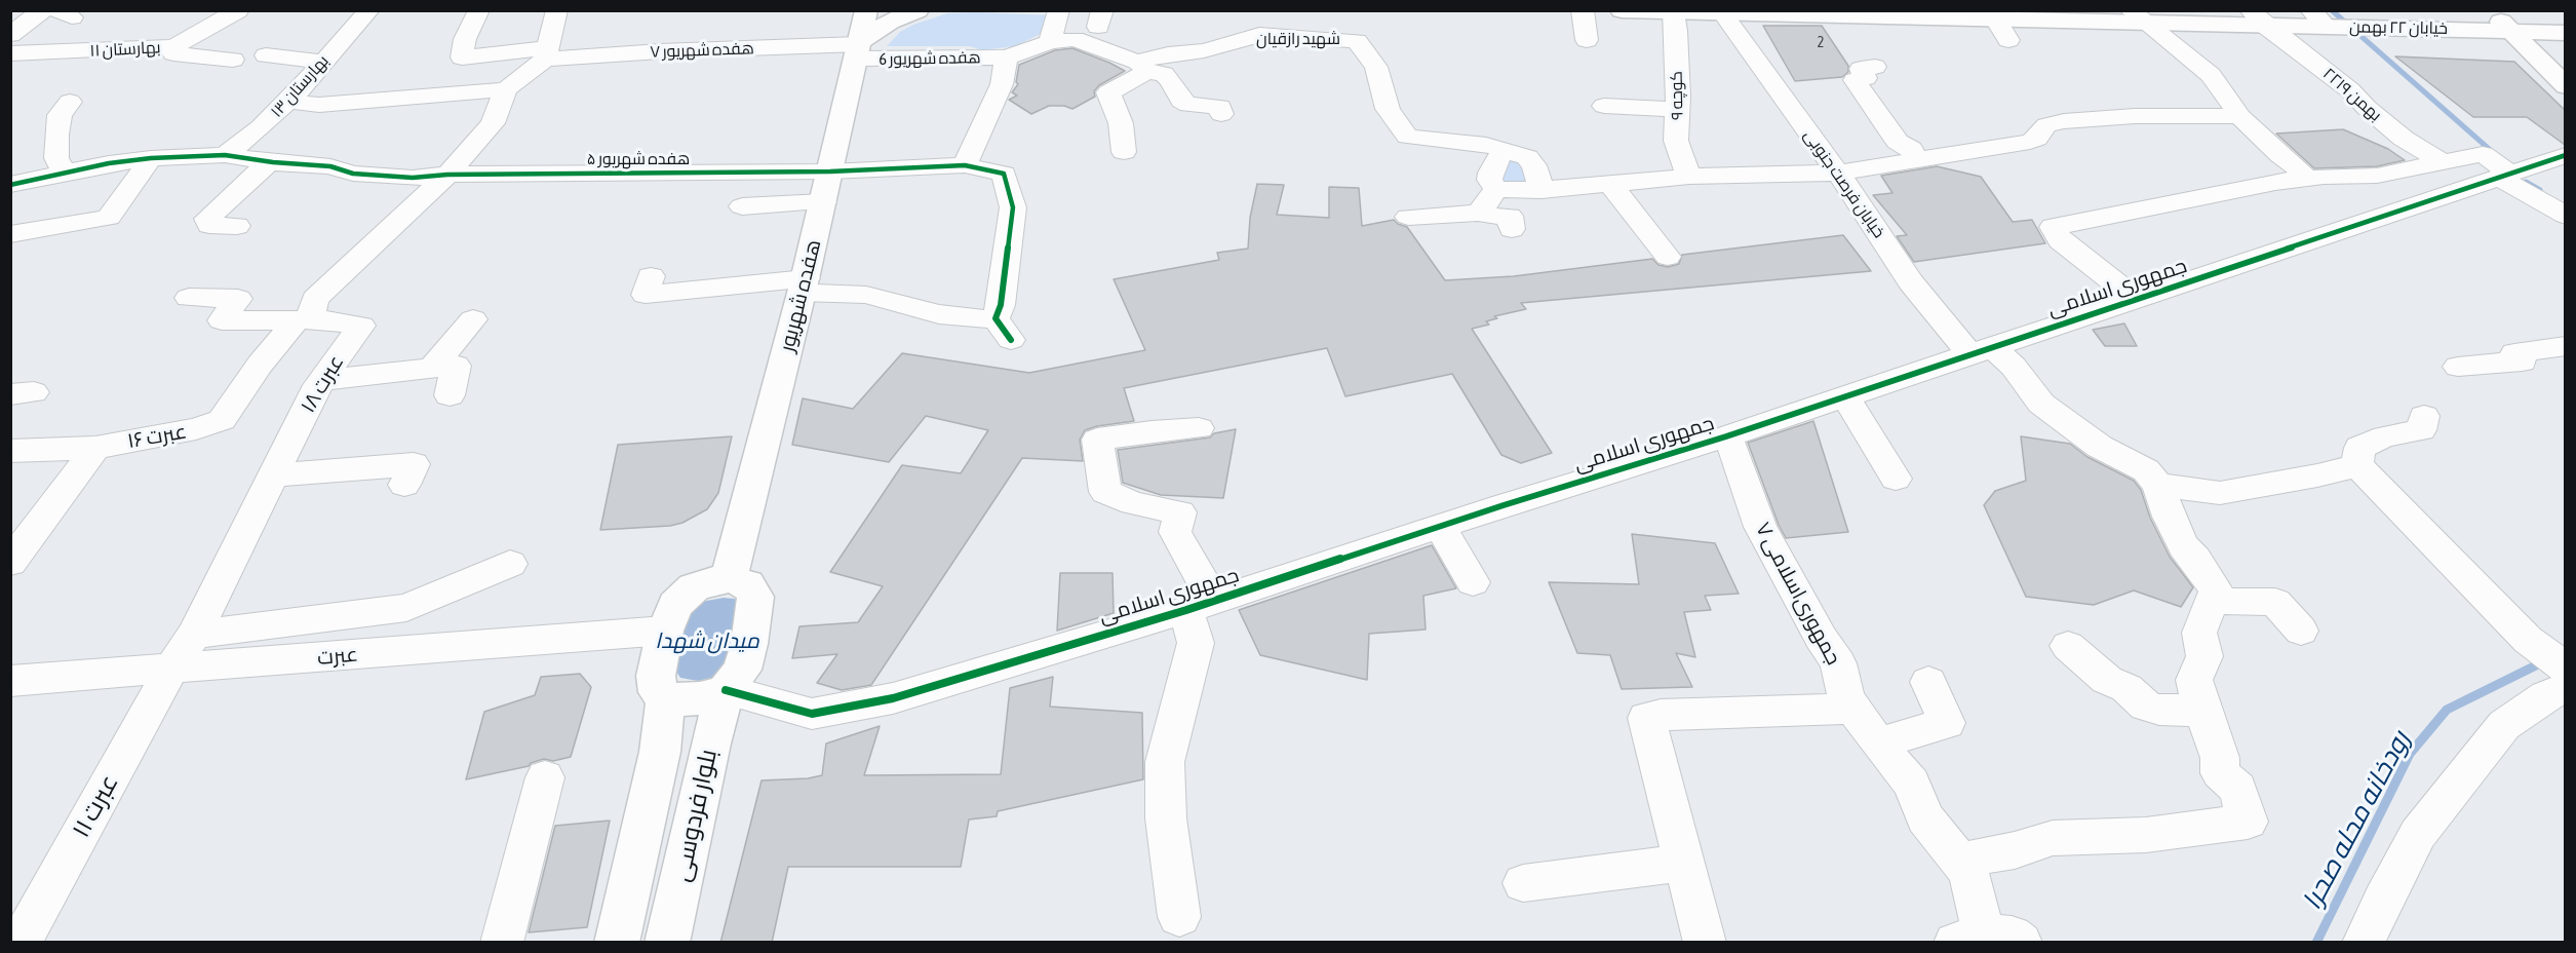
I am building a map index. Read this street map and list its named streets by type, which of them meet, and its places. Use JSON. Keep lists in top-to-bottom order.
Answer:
{
  "streets": {
    "main road": ["خیابان ۲۲ بهمن", "هفده شهریور", "بلوار فردوسی"],
    "street": [
      "شهید رازقیان",
      "بهارستان ۱۱",
      "هفده شهریور ۷",
      "هفده شهریور 6",
      "بهارستان ۱۳",
      "۲۲بهمن ۱۹",
      "کوچه ۹",
      "هفده شهریور ۵",
      "خیابان فرصت جنوبی",
      "جمهوری اسلامی",
      "عبرت ۱۸",
      "عبرت ۱۶",
      "جمهوری‌اسلامی ۷",
      "عبرت",
      "عبرت ۱۱"
    ]
  },
  "crossings": [
    ["خیابان ۲۲ بهمن", "۲۲بهمن ۱۹"],
    ["خیابان ۲۲ بهمن", "کوچه ۹"],
    ["خیابان ۲۲ بهمن", "خیابان فرصت جنوبی"],
    ["شهید رازقیان", "هفده شهریور 6"],
    ["هفده شهریور ۷", "هفده شهریور 6"],
    ["هفده شهریور ۷", "هفده شهریور"],
    ["هفده شهریور 6", "هفده شهریور"],
    ["بهارستان ۱۳", "هفده شهریور ۵"],
    ["هفده شهریور ۵", "هفده شهریور"],
    ["خیابان فرصت جنوبی", "جمهوری اسلامی"],
    ["جمهوری اسلامی", "هفده شهریور"],
    ["جمهوری اسلامی", "جمهوری‌اسلامی ۷"],
    ["جمهوری اسلامی", "عبرت"],
    ["جمهوری اسلامی", "بلوار فردوسی"],
    ["هفده شهریور", "عبرت"],
    ["هفده شهریور", "بلوار فردوسی"],
    ["عبرت ۱۸", "عبرت ۱۶"],
    ["عبرت ۱۸", "عبرت"],
    ["عبرت ۱۸", "عبرت ۱۱"],
    ["عبرت", "عبرت ۱۱"],
    ["عبرت", "بلوار فردوسی"]
  ],
  "water": ["میدان شهدا", "رودخانه محله صحرا"],
  "house_numbers": ["2"]
}
